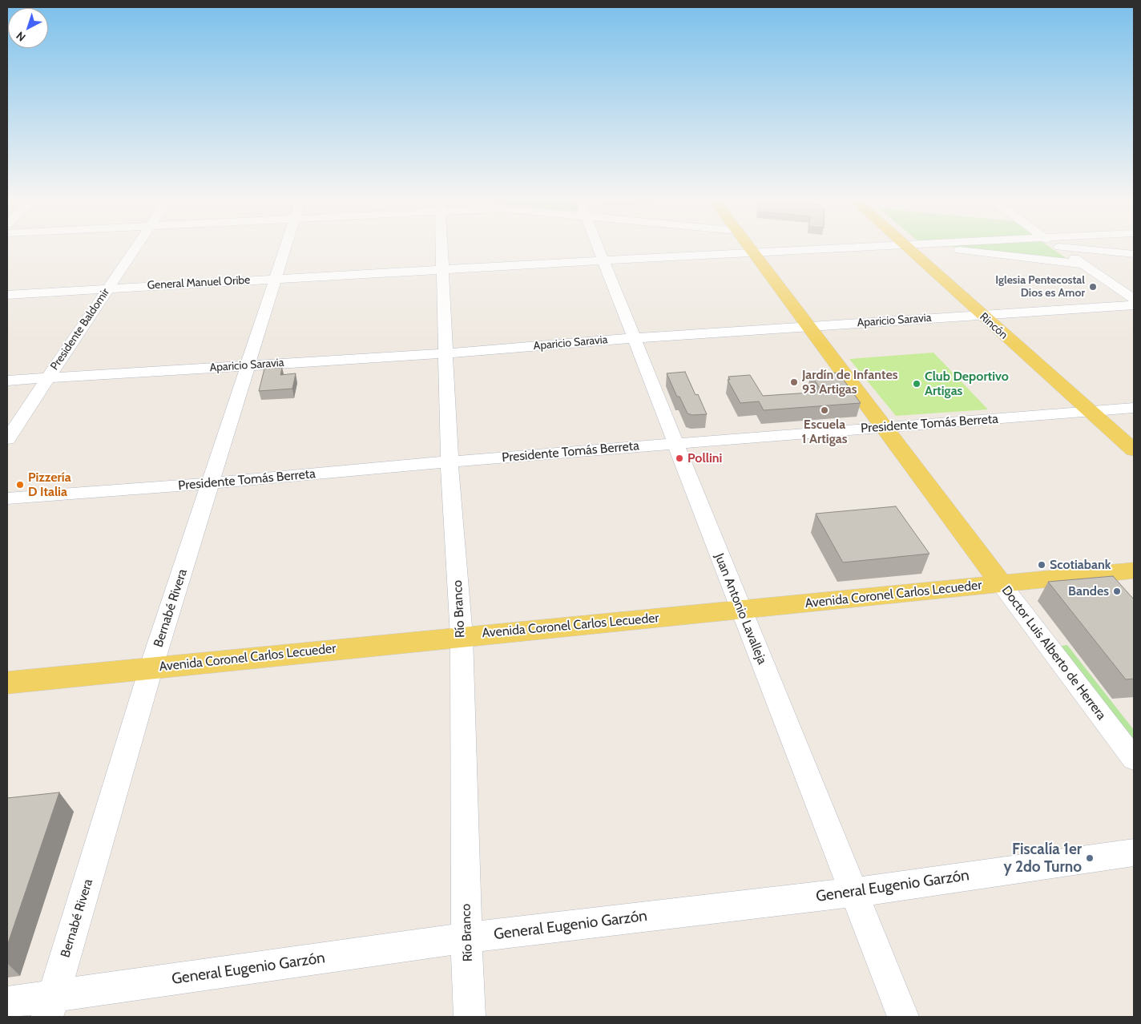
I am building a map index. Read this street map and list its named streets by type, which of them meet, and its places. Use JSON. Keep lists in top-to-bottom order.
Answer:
{
  "streets": {
    "main road": ["Rincón", "Avenida Coronel Carlos Lecueder", "Doctor Luis Alberto de Herrera"],
    "street": [
      "General Manuel Oribe",
      "Aparicio Saravia",
      "Presidente Baldomir",
      "Presidente Tomás Berreta",
      "Bernabé Rivera",
      "Río Branco",
      "Juan Antonio Lavalleja",
      "General Eugenio Garzón"
    ]
  },
  "crossings": [
    ["General Manuel Oribe", "Presidente Baldomir"],
    ["General Manuel Oribe", "Bernabé Rivera"],
    ["General Manuel Oribe", "Río Branco"],
    ["General Manuel Oribe", "Juan Antonio Lavalleja"],
    ["General Manuel Oribe", "Doctor Luis Alberto de Herrera"],
    ["Aparicio Saravia", "Rincón"],
    ["Aparicio Saravia", "Presidente Baldomir"],
    ["Aparicio Saravia", "Bernabé Rivera"],
    ["Aparicio Saravia", "Río Branco"],
    ["Aparicio Saravia", "Juan Antonio Lavalleja"],
    ["Aparicio Saravia", "Doctor Luis Alberto de Herrera"],
    ["Rincón", "Presidente Tomás Berreta"],
    ["Presidente Tomás Berreta", "Bernabé Rivera"],
    ["Presidente Tomás Berreta", "Río Branco"],
    ["Presidente Tomás Berreta", "Juan Antonio Lavalleja"],
    ["Presidente Tomás Berreta", "Doctor Luis Alberto de Herrera"],
    ["Avenida Coronel Carlos Lecueder", "Bernabé Rivera"],
    ["Avenida Coronel Carlos Lecueder", "Río Branco"],
    ["Avenida Coronel Carlos Lecueder", "Juan Antonio Lavalleja"],
    ["Avenida Coronel Carlos Lecueder", "Doctor Luis Alberto de Herrera"],
    ["Bernabé Rivera", "General Eugenio Garzón"],
    ["Río Branco", "General Eugenio Garzón"],
    ["Juan Antonio Lavalleja", "General Eugenio Garzón"]
  ],
  "places": [
    "Iglesia Pentecostal Dios es Amor",
    "Jardín de Infantes 93 Artigas",
    "Club Deportivo Artigas",
    "Escuela 1 Artigas",
    "Pollini",
    "Pizzería D Italia",
    "Scotiabank",
    "Bandes",
    "Fiscalía 1er y 2do Turno"
  ],
  "north": "bottom left"
}
